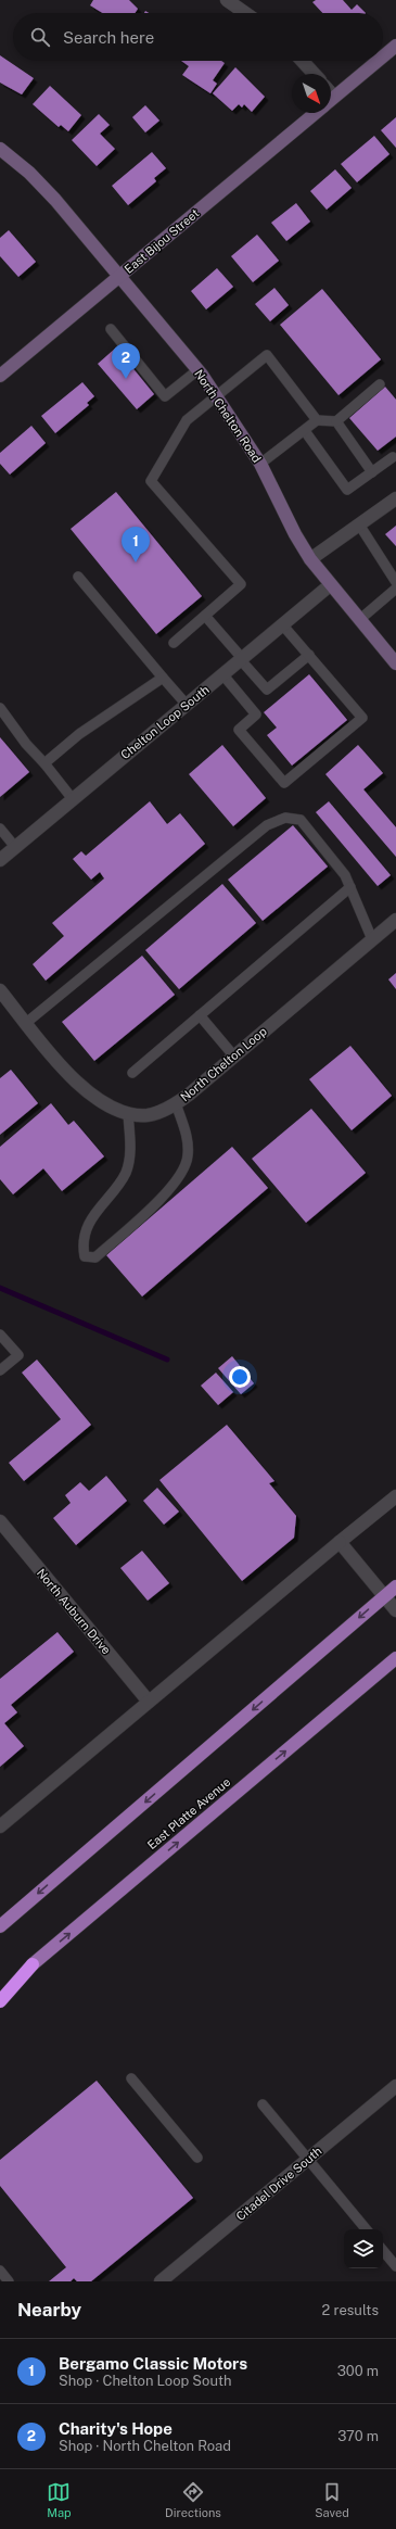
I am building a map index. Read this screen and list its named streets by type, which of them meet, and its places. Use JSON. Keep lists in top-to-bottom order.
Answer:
{
  "streets": {
    "highway": ["East Platte Avenue"],
    "main road": ["East Bijou Street", "North Chelton Road"],
    "street": [
      "Chelton Loop South",
      "North Chelton Loop",
      "North Auburn Drive",
      "Citadel Drive South"
    ]
  },
  "crossings": [
    ["East Bijou Street", "North Chelton Road"],
    ["North Chelton Road", "Chelton Loop South"]
  ],
  "north": "bottom right",
  "page": {
    "search": "Search here",
    "pins": ["2", "1"],
    "heading": ["Nearby", "2 results"],
    "list": [
      {
        "mark": "1",
        "name": "Bergamo Classic Motors",
        "note": "Shop · Chelton Loop South",
        "value": "300 m"
      },
      {
        "mark": "2",
        "name": "Charity's Hope",
        "note": "Shop · North Chelton Road",
        "value": "370 m"
      }
    ],
    "nav": ["Map", "Directions", "Saved"]
  }
}
